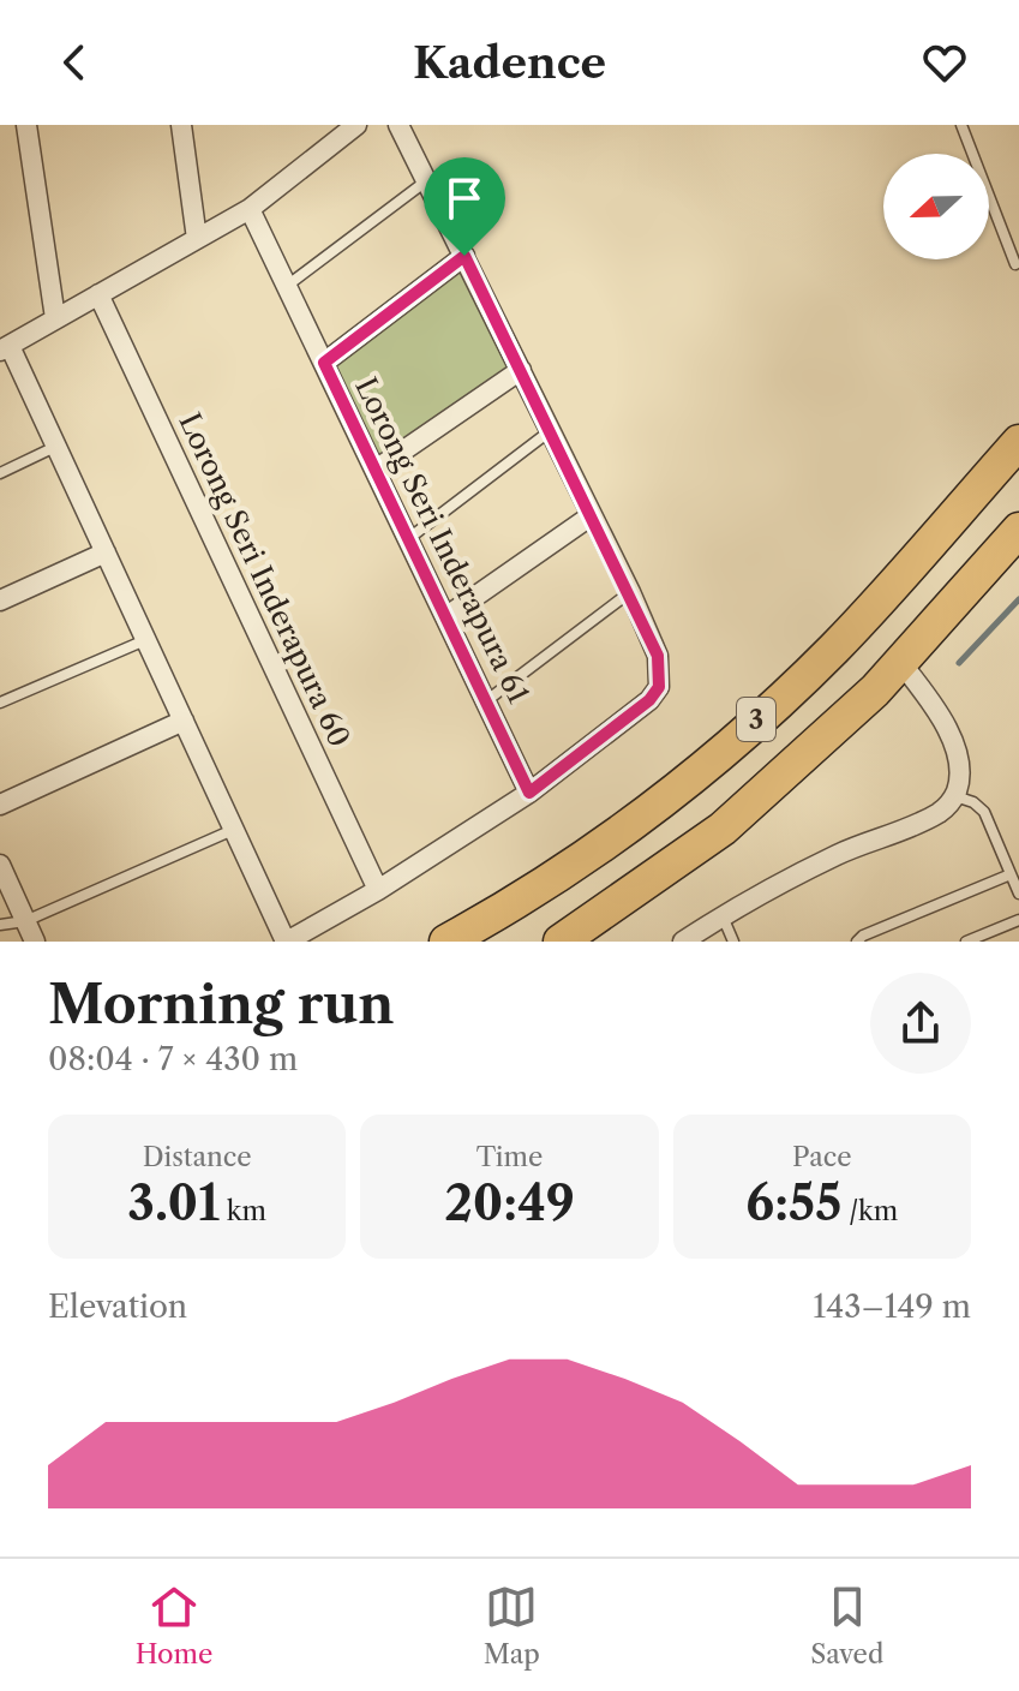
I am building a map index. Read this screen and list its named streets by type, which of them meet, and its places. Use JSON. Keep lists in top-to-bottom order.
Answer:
{
  "streets": {
    "highway": ["3"],
    "street": ["Lorong Seri Inderapura 61", "Lorong Seri Inderapura 60"]
  },
  "north": "left",
  "page": {
    "header": "Kadence",
    "heading": ["Morning run", "08:04 · 7 × 430 m"],
    "stats": [
      ["Distance", "3.01 km"],
      ["Time", "20:49"],
      ["Pace", "6:55 /km"]
    ],
    "chart": ["Elevation", "143–149 m"],
    "tabs": ["Home", "Map", "Saved"]
  }
}
